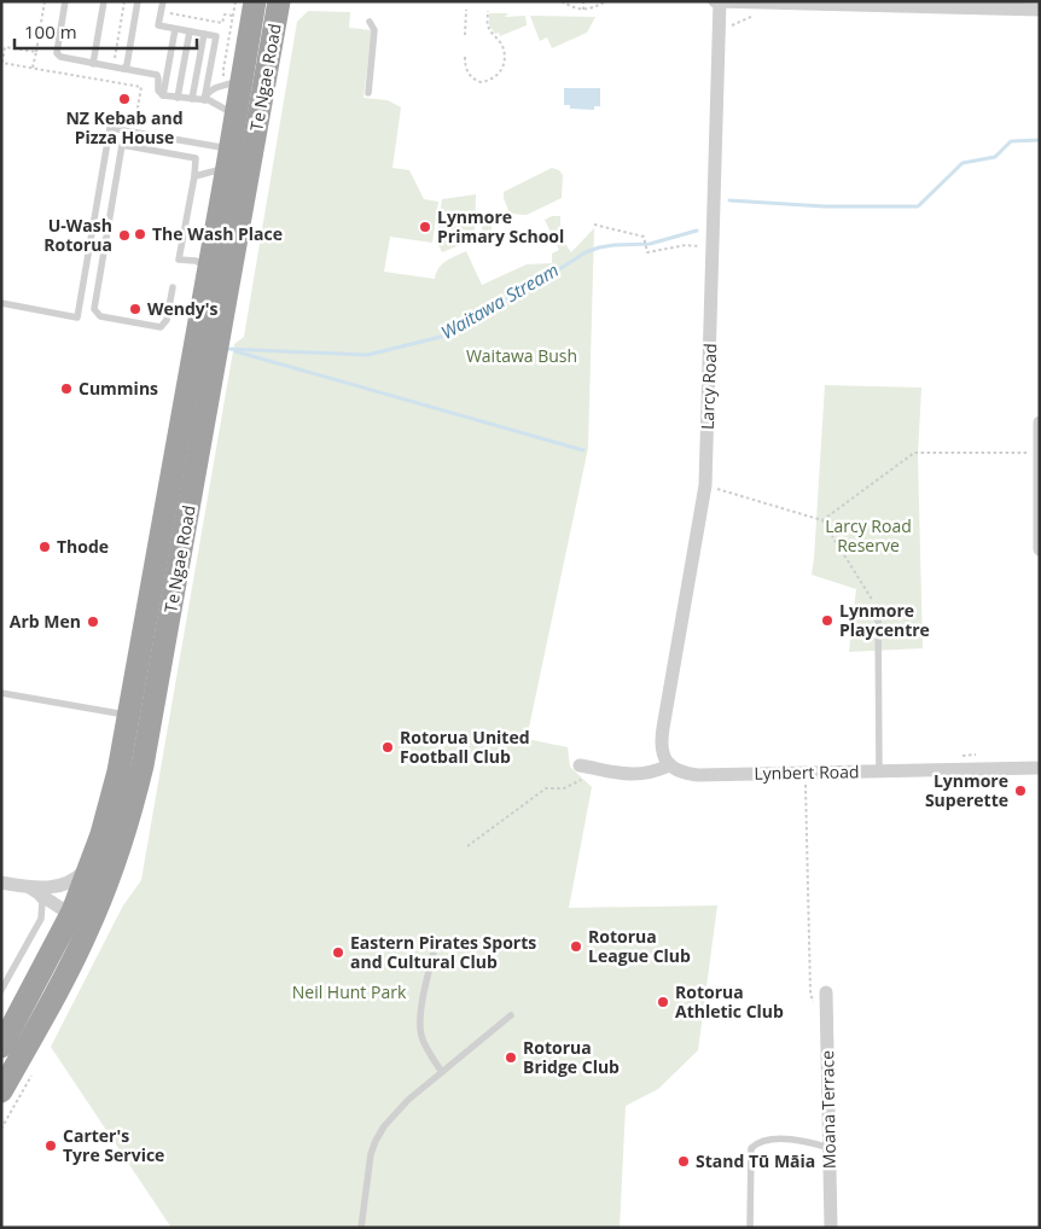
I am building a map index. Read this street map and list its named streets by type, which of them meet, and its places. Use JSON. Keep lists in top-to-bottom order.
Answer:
{
  "streets": {
    "highway": ["Te Ngae Road"],
    "street": ["Larcy Road", "Lynbert Road", "Moana Terrace"]
  },
  "crossings": [
    ["Larcy Road", "Lynbert Road"]
  ],
  "water": ["Waitawa Stream"],
  "parks": ["Waitawa Bush", "Larcy Road Reserve", "Neil Hunt Park"],
  "places": [
    "NZ Kebab and Pizza House",
    "Lynmore Primary School",
    "The Wash Place",
    "U-Wash Rotorua",
    "Wendy's",
    "Cummins",
    "Thode",
    "Lynmore Playcentre",
    "Arb Men",
    "Rotorua United Football Club",
    "Lynmore Superette",
    "Rotorua League Club",
    "Eastern Pirates Sports and Cultural Club",
    "Rotorua Athletic Club",
    "Rotorua Bridge Club",
    "Carter's Tyre Service",
    "Stand Tū Māia"
  ],
  "scale_bar": "100 m"
}
